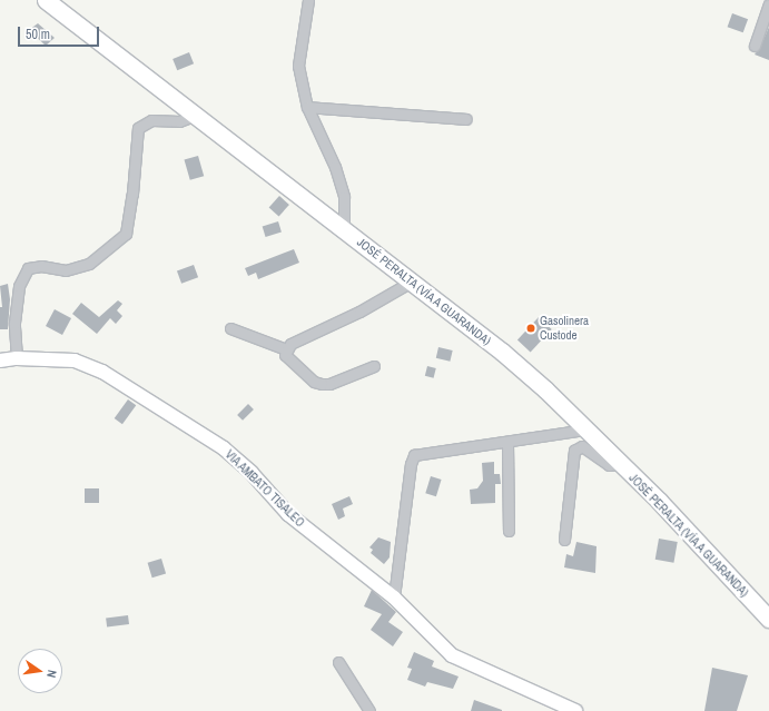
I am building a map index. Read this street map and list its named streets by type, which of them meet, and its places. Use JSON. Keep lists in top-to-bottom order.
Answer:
{
  "streets": {
    "highway": ["JOSÉ PERALTA (VÍA A GUARANDA)"],
    "main road": ["VIA AMBATO TISALEO"]
  },
  "places": ["Gasolinera Custode"],
  "scale_bar": "50 m",
  "north": "right"
}
